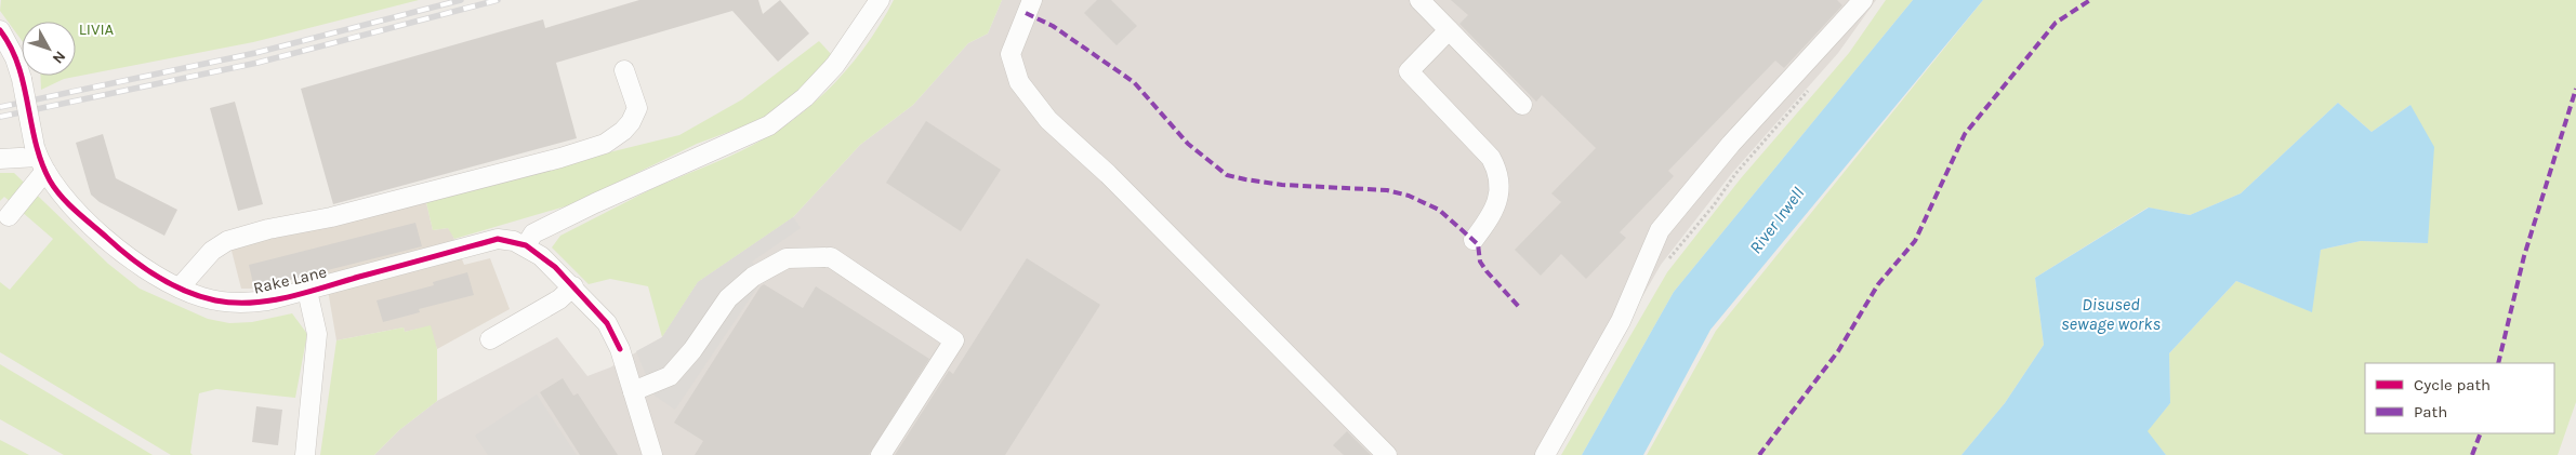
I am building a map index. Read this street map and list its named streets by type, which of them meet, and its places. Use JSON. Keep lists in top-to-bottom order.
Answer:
{
  "streets": {
    "street": ["Rake Lane"]
  },
  "water": ["River Irwell", "Disused sewage works"],
  "parks": ["LIVIA"],
  "legend": ["Cycle path", "Path"],
  "north": "bottom right"
}
